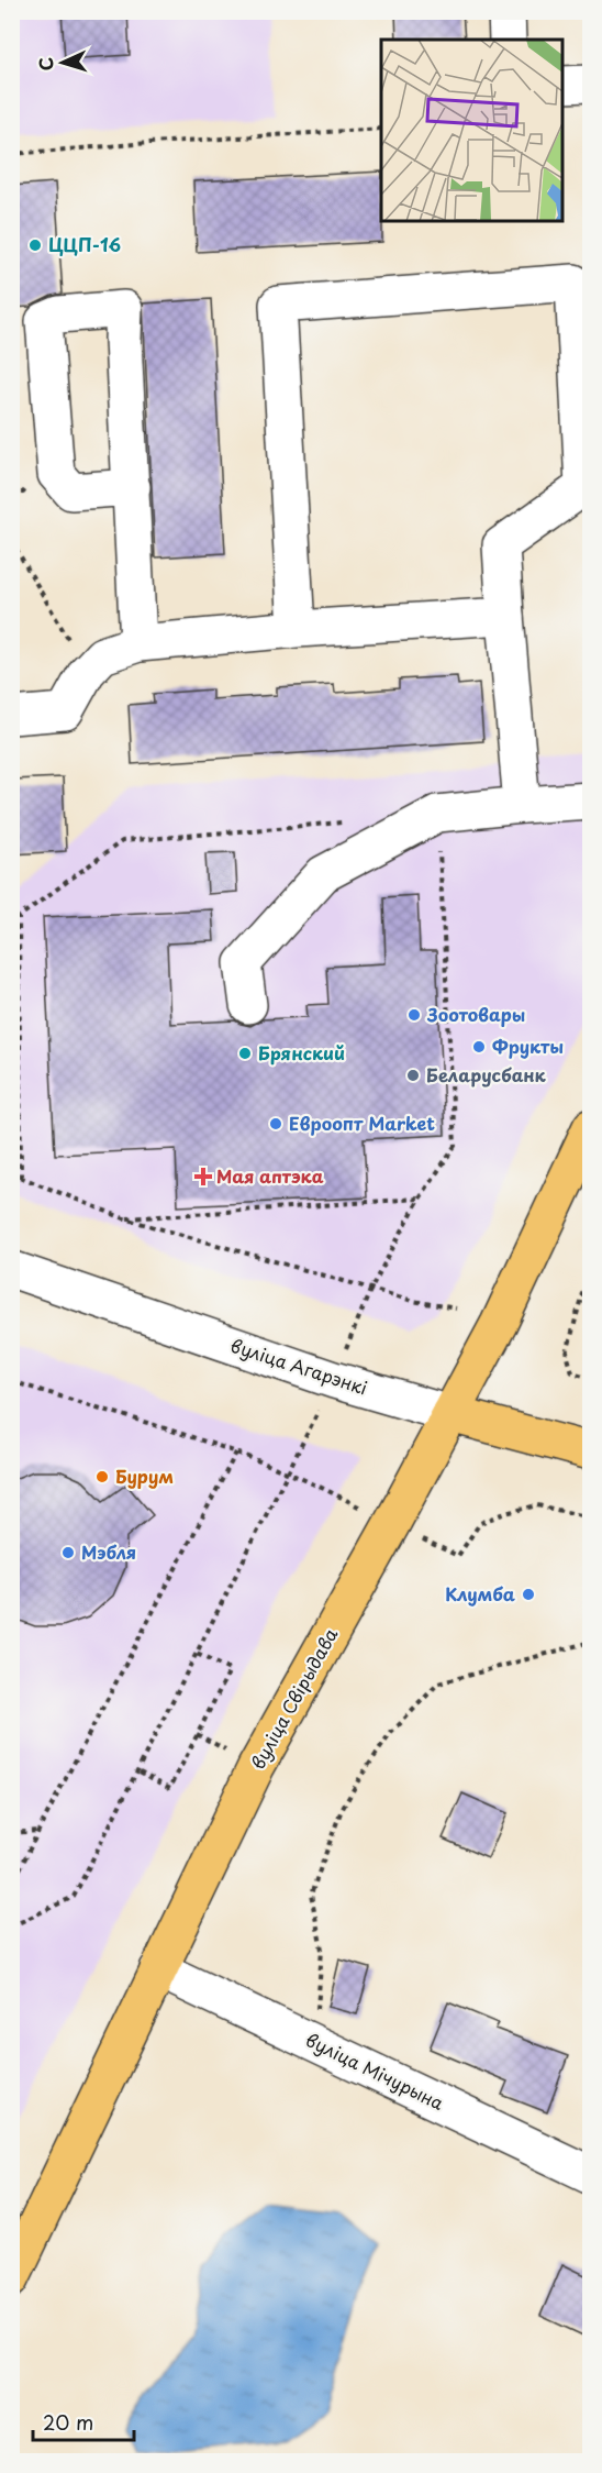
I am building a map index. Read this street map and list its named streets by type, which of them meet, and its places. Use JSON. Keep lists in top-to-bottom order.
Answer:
{
  "streets": {
    "main road": ["вуліца Агарэнкі", "вуліца Свірыдава"],
    "street": ["вуліца Мічурына"]
  },
  "crossings": [
    ["вуліца Агарэнкі", "вуліца Свірыдава"],
    ["вуліца Свірыдава", "вуліца Мічурына"]
  ],
  "places": {
    "other": [
      "ЦЦП-16",
      "Зоотовары",
      "Фрукты",
      "Брянский",
      "Беларусбанк",
      "Евроопт Market",
      "Бурум",
      "Мэбля",
      "Клумба"
    ],
    "health": ["Мая аптэка"]
  },
  "scale_bar": "20 m",
  "north": "left"
}
